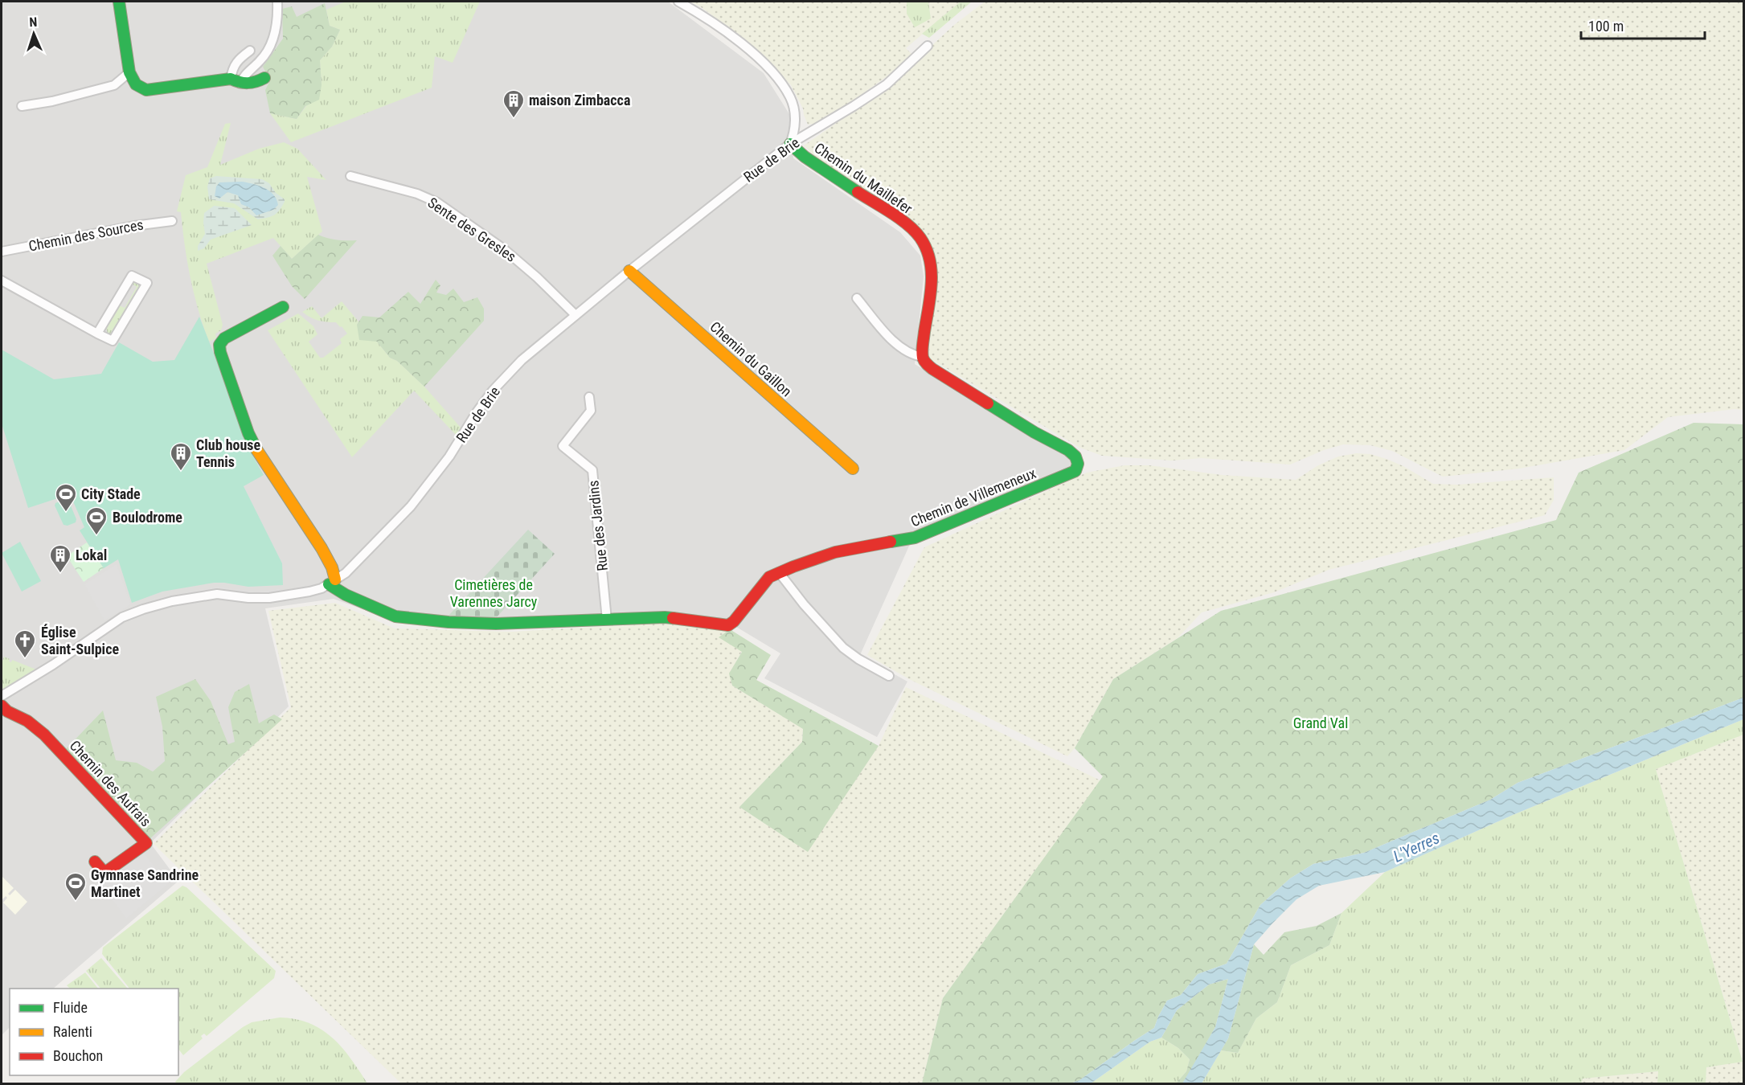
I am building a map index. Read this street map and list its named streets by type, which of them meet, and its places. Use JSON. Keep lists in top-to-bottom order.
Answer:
{
  "streets": {
    "street": [
      "Rue de Brie",
      "Chemin du Maillefer",
      "Sente des Gresles",
      "Chemin des Sources",
      "Chemin du Gaillon",
      "Chemin de Villemeneux",
      "Rue des Jardins",
      "Chemin des Aufrais"
    ]
  },
  "crossings": [
    ["Rue de Brie", "Chemin du Maillefer"],
    ["Rue de Brie", "Sente des Gresles"],
    ["Rue de Brie", "Chemin du Gaillon"],
    ["Rue de Brie", "Chemin de Villemeneux"],
    ["Chemin du Maillefer", "Chemin de Villemeneux"],
    ["Chemin de Villemeneux", "Rue des Jardins"]
  ],
  "water": ["L'Yerres"],
  "parks": ["Cimetières de Varennes Jarcy", "Grand Val"],
  "places": {
    "building": ["maison Zimbacca", "Club house Tennis", "Lokal"],
    "sports": ["City Stade", "Boulodrome", "Gymnase Sandrine Martinet"],
    "church": ["Église Saint-Sulpice"]
  },
  "legend": ["Fluide", "Ralenti", "Bouchon"],
  "scale_bar": "100 m",
  "north": "top"
}
